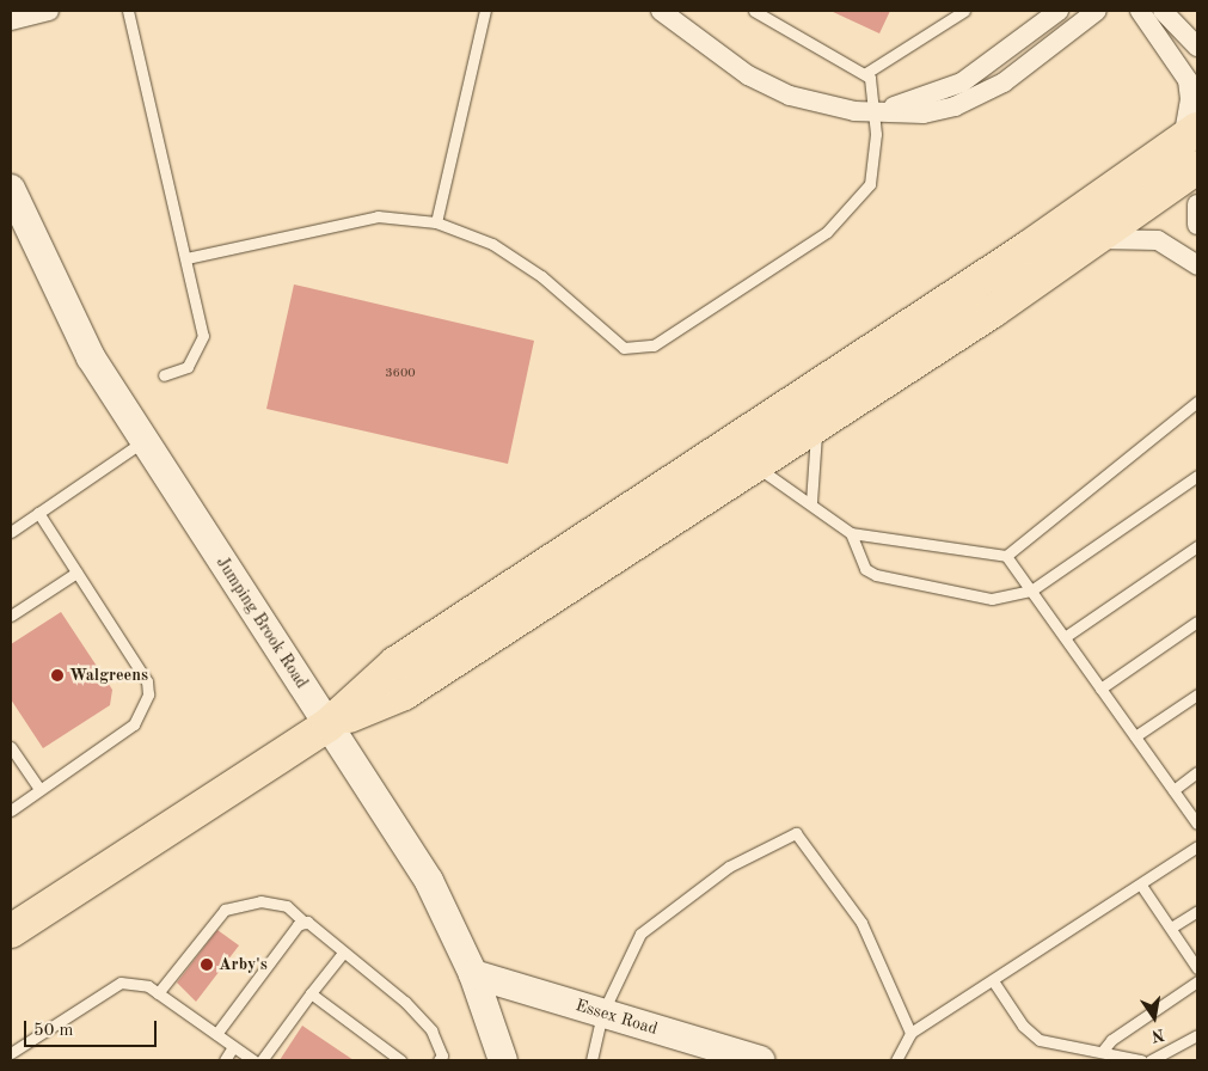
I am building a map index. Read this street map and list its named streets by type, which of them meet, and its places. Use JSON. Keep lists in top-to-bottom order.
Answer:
{
  "streets": {
    "street": ["Jumping Brook Road", "Essex Road"]
  },
  "crossings": [
    ["Jumping Brook Road", "Essex Road"]
  ],
  "places": ["Walgreens", "Arby's"],
  "house_numbers": ["3600"],
  "scale_bar": "50 m",
  "north": "bottom"
}
